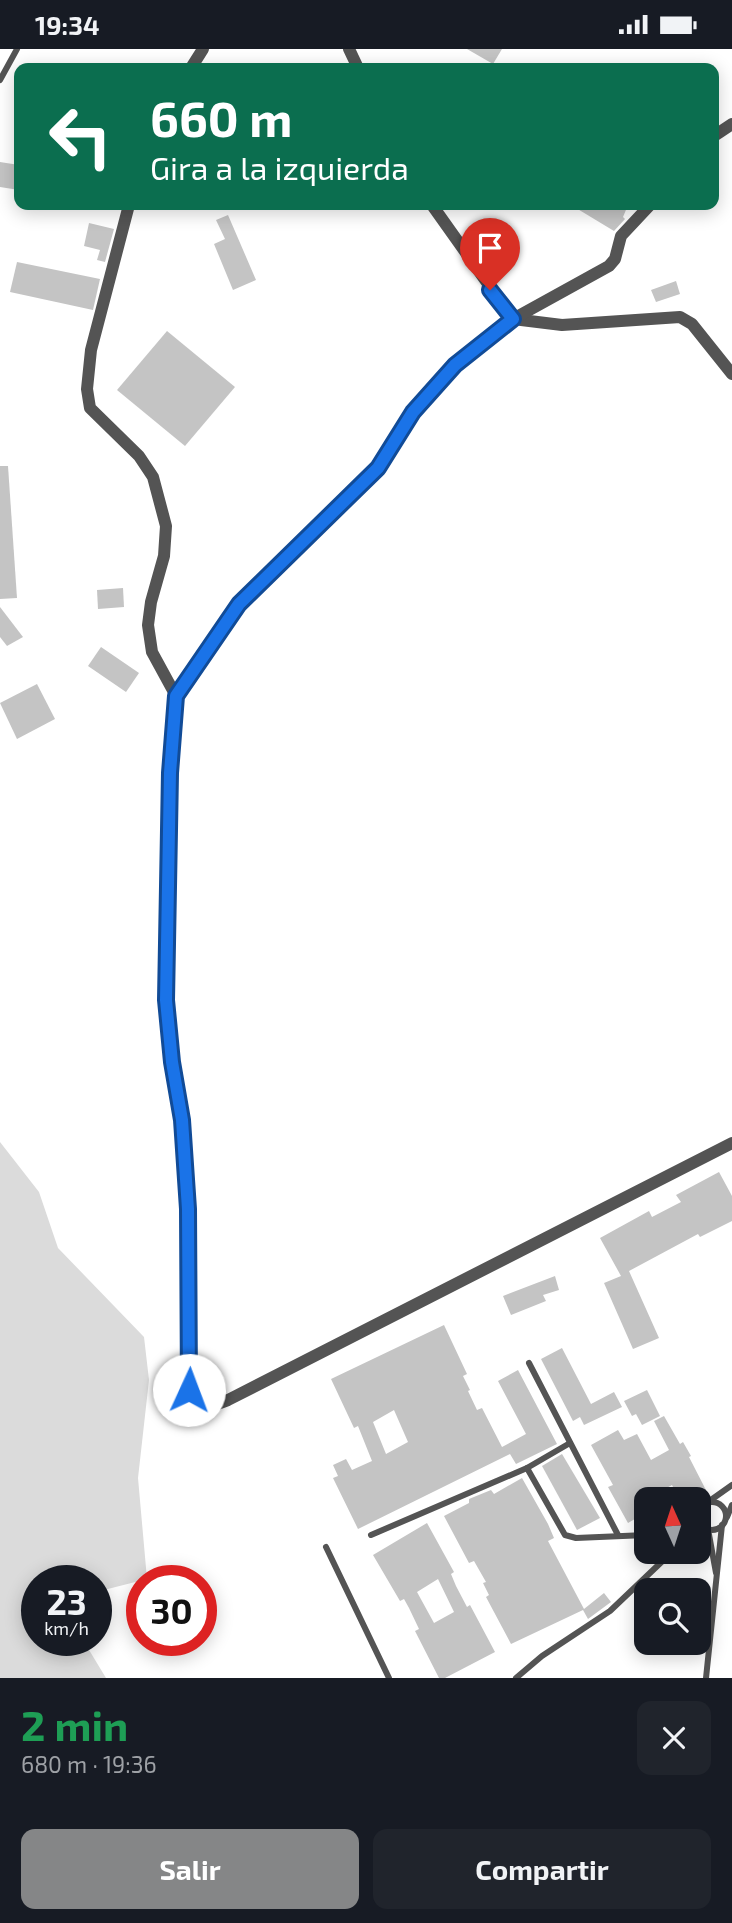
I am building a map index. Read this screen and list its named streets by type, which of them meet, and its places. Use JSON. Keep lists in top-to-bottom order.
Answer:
{
  "north": "top",
  "page": {
    "status": "19:34",
    "turn": ["660 m", "Gira a la izquierda"],
    "speed": "23 km/h",
    "limit": "30",
    "heading": ["2 min", "680 m · 19:36"],
    "buttons": ["Salir", "Compartir"]
  }
}
